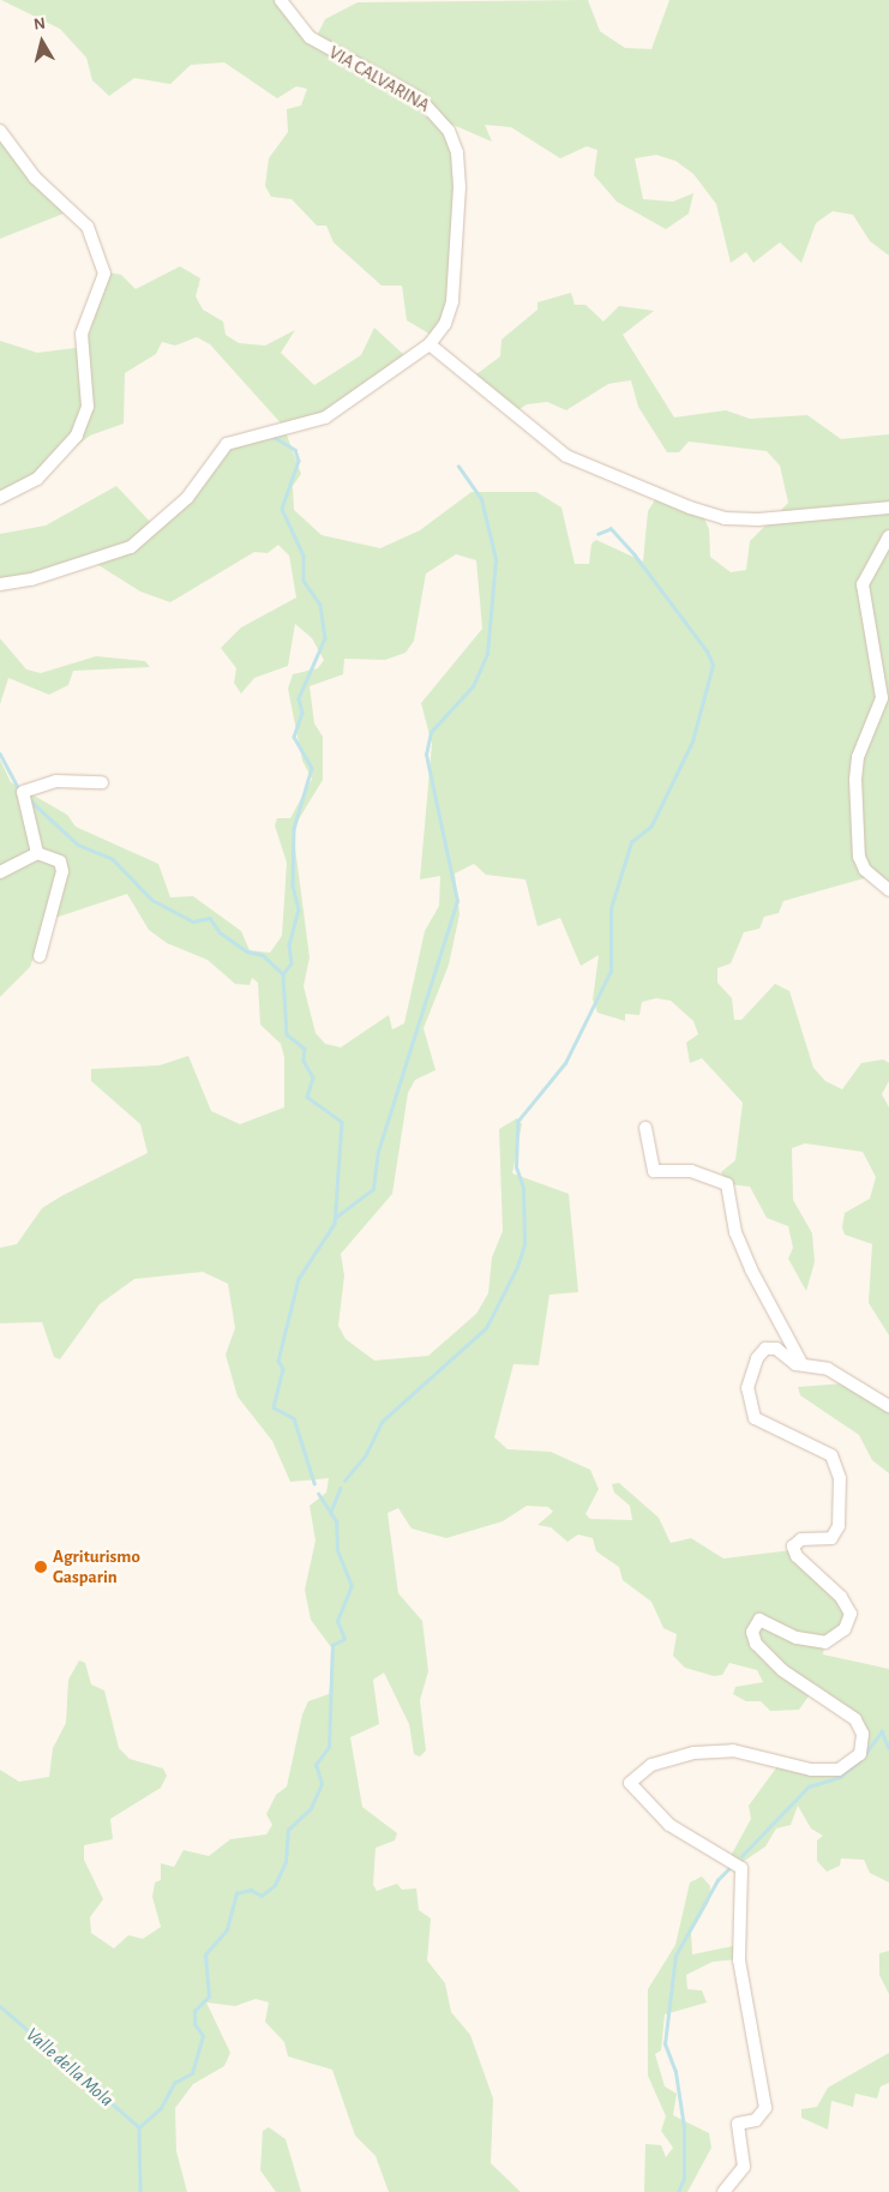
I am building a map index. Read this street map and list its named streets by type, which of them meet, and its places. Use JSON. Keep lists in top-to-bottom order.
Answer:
{
  "streets": {
    "street": ["VIA CALVARINA"]
  },
  "water": ["Valle della Mola"],
  "places": ["Agriturismo Gasparin"],
  "north": "top"
}
